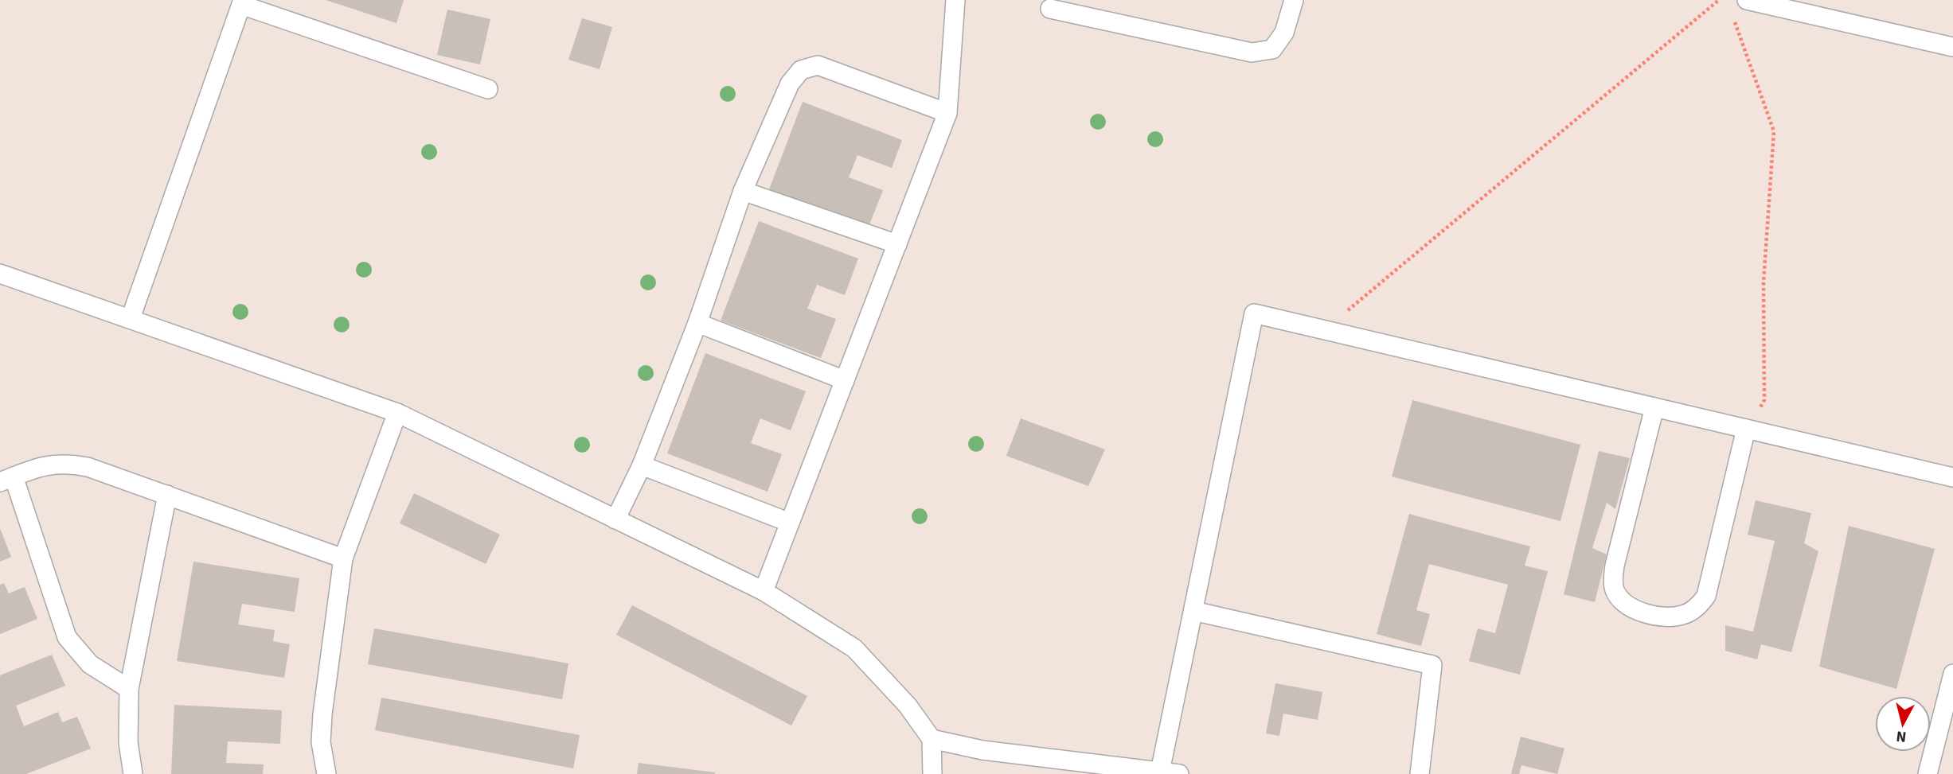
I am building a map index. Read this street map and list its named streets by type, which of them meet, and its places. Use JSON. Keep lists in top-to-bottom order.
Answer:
{
  "north": "bottom"
}
